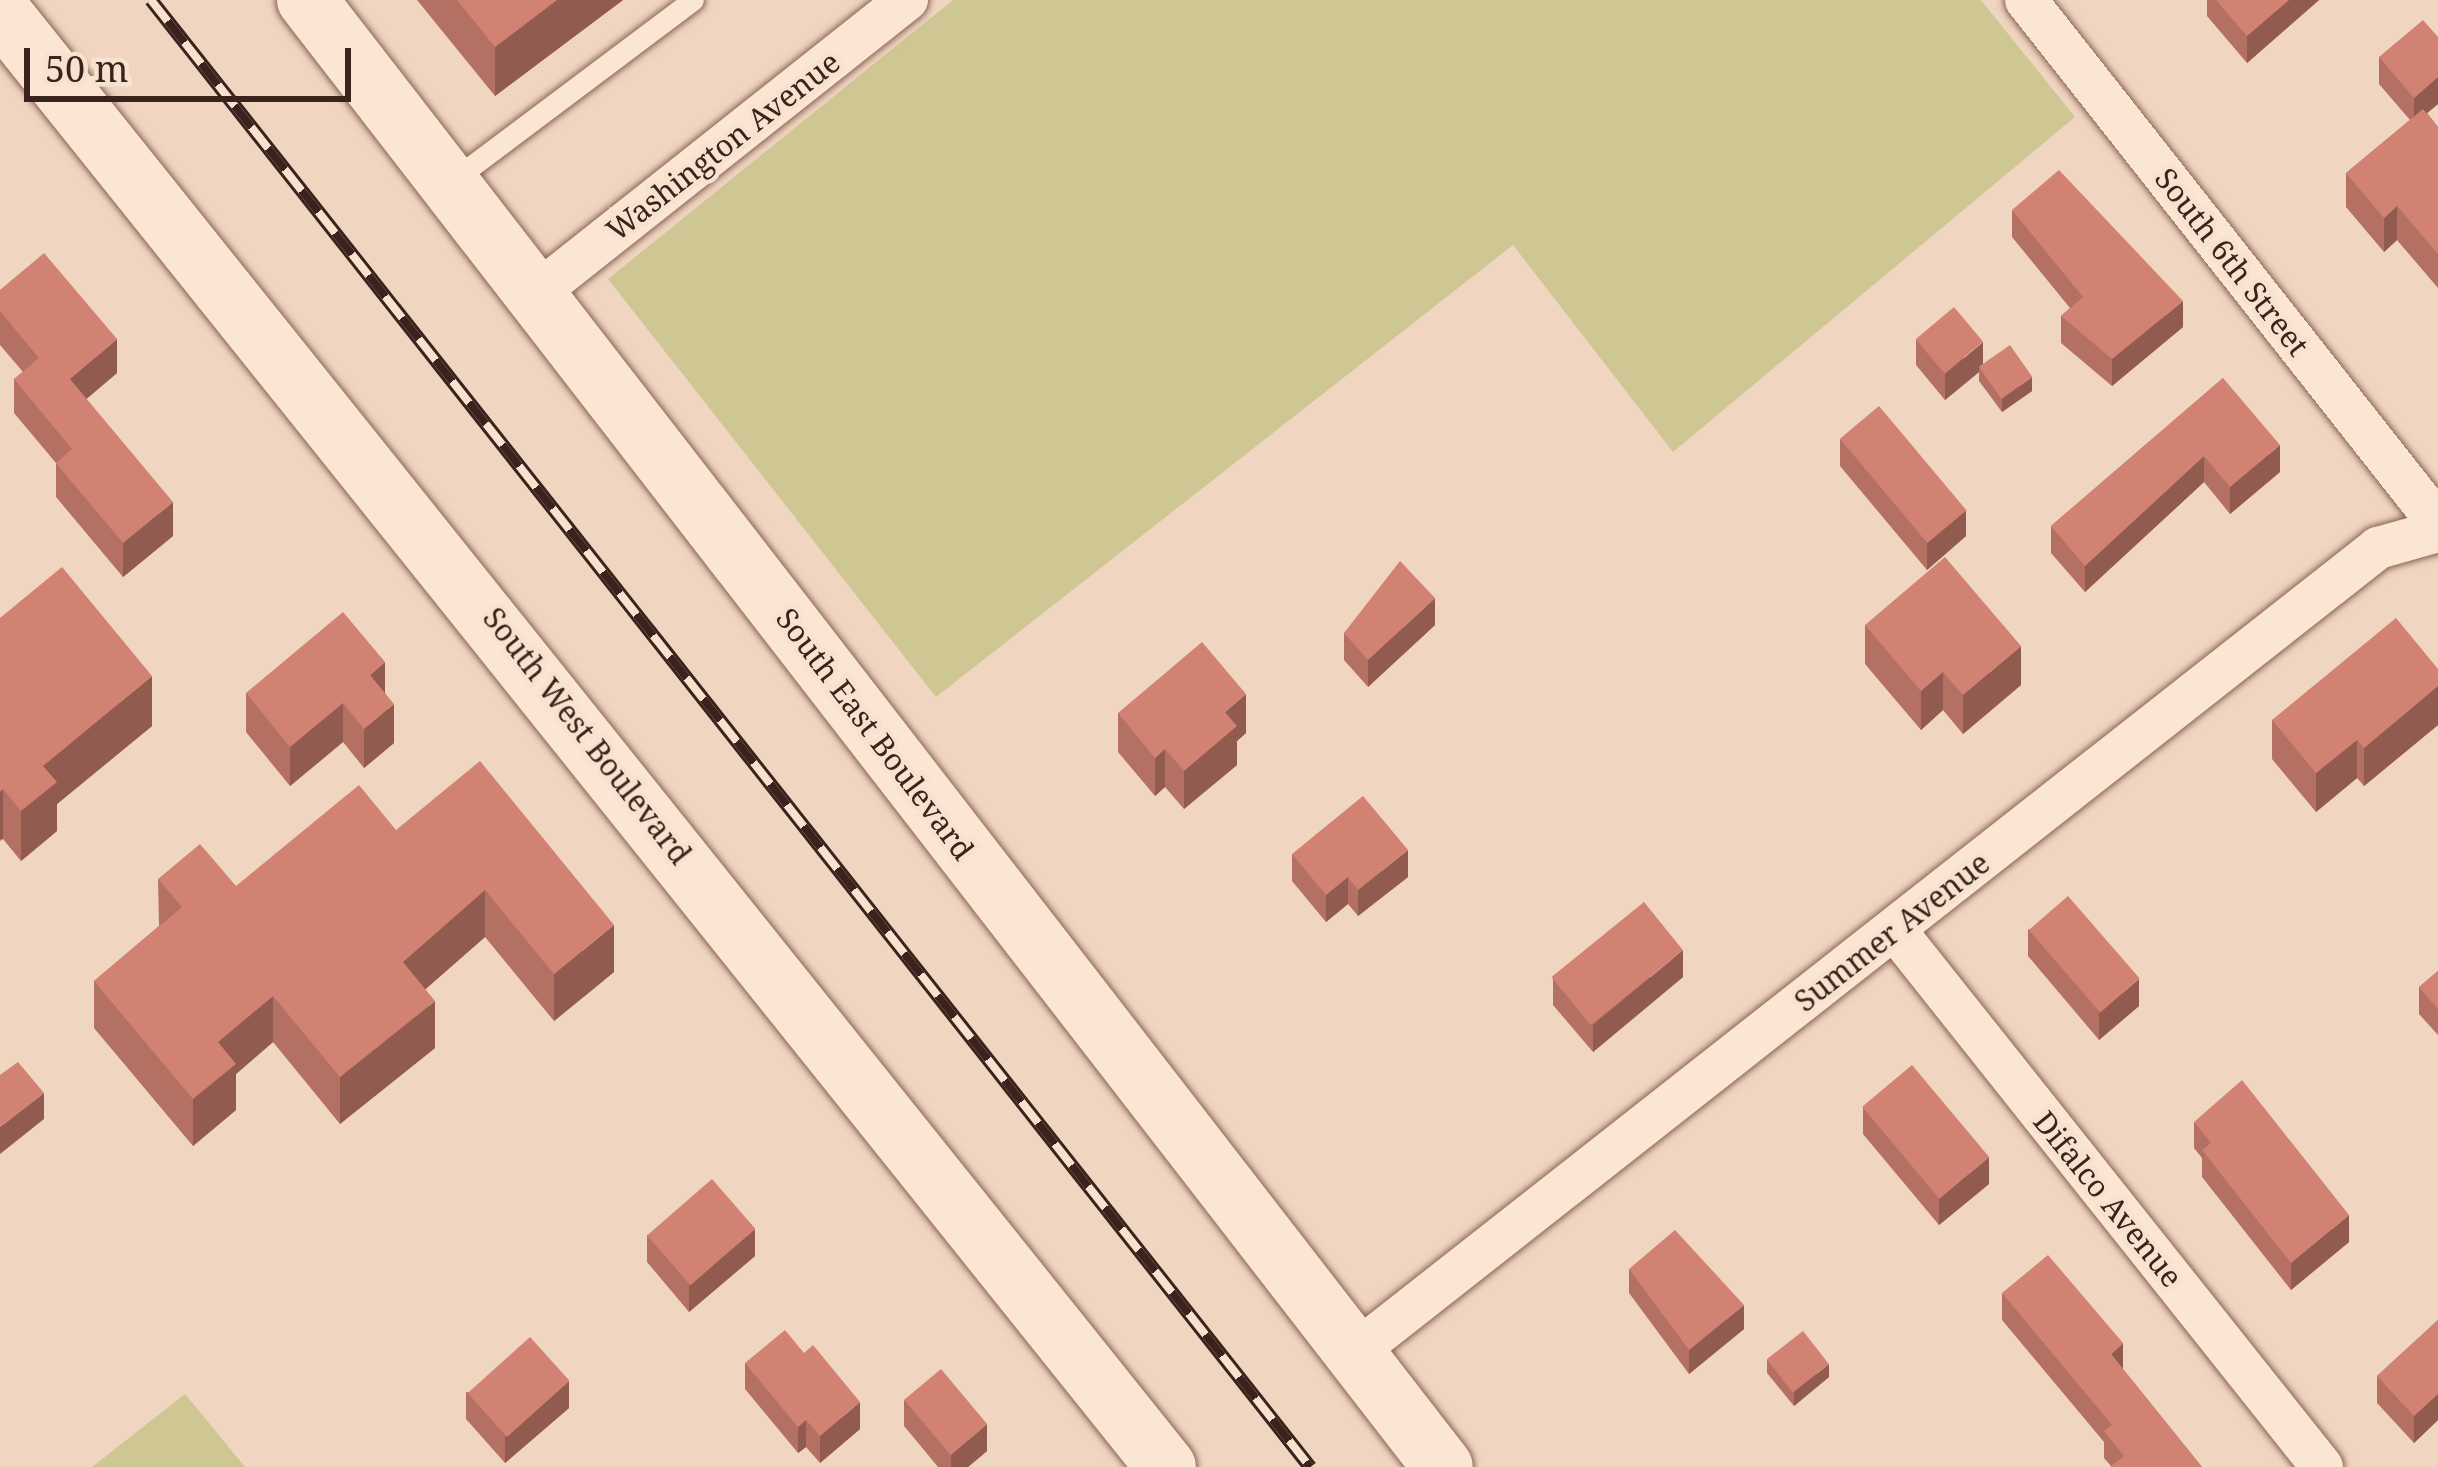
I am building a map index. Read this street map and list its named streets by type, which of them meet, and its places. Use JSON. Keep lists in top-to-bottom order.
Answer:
{
  "streets": {
    "main road": ["South East Boulevard", "South West Boulevard"],
    "street": [
      "Washington Avenue",
      "South 6th Street",
      "Summer Avenue",
      "Difalco Avenue"
    ]
  },
  "crossings": [
    ["Washington Avenue", "South East Boulevard"],
    ["South 6th Street", "Summer Avenue"],
    ["South East Boulevard", "Summer Avenue"],
    ["Summer Avenue", "Difalco Avenue"]
  ],
  "scale_bar": "50 m"
}
